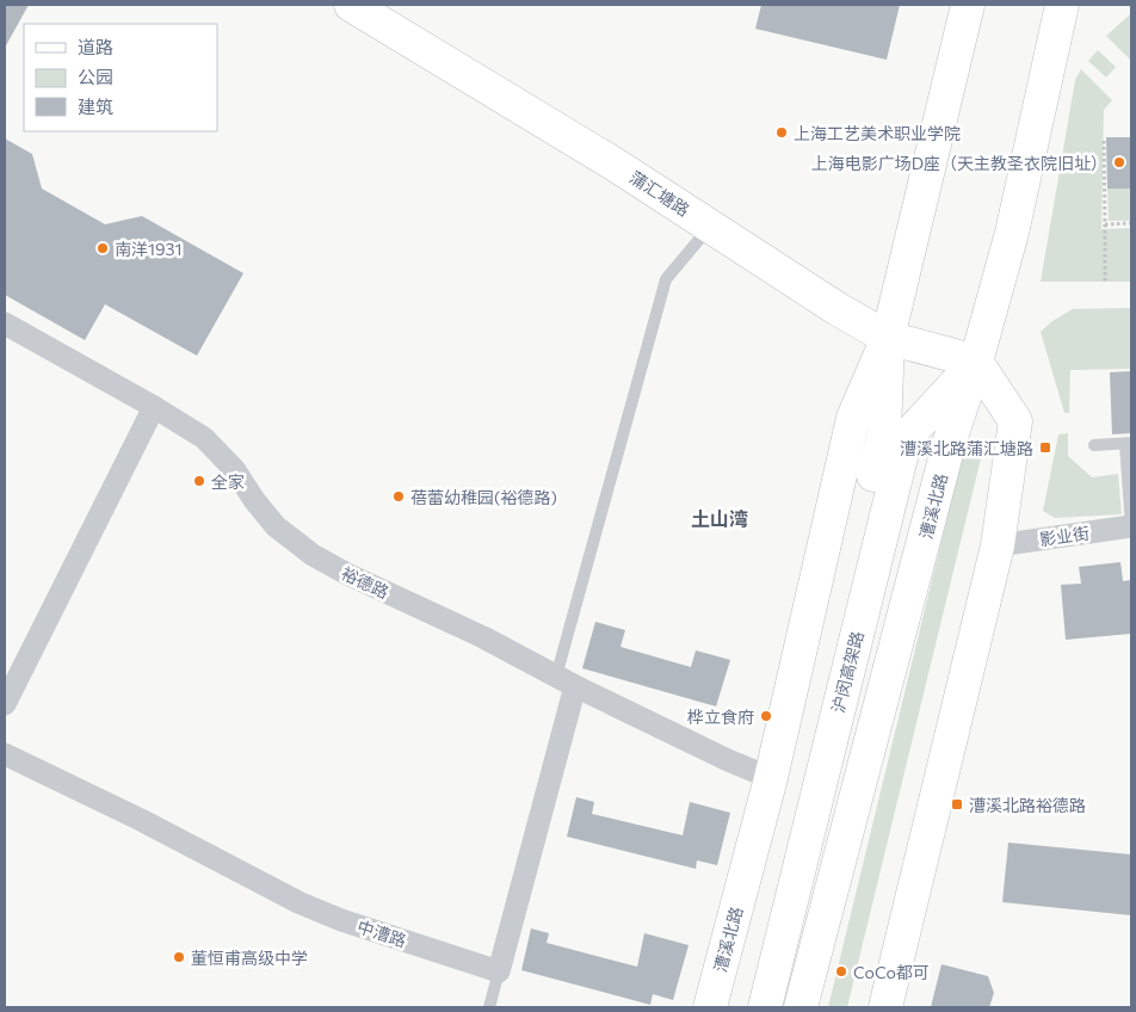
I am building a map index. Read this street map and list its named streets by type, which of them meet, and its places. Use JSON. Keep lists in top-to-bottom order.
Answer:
{
  "streets": {
    "main road": ["蒲汇塘路", "漕溪北路", "沪闵高架路"],
    "street": ["影业街", "裕德路", "中漕路"]
  },
  "crossings": [
    ["蒲汇塘路", "漕溪北路"],
    ["蒲汇塘路", "沪闵高架路"],
    ["漕溪北路", "裕德路"],
    ["漕溪北路", "沪闵高架路"]
  ],
  "districts": ["土山湾"],
  "places": {
    "other": [
      "上海工艺美术职业学院",
      "上海电影广场D座（天主教圣衣院旧址）",
      "南洋1931",
      "全家",
      "蓓蕾幼稚园(裕德路)",
      "桦立食府",
      "董恒甫高级中学",
      "CoCo都可"
    ],
    "transit": ["漕溪北路蒲汇塘路", "漕溪北路裕德路"]
  },
  "legend": ["道路", "公园", "建筑"]
}
